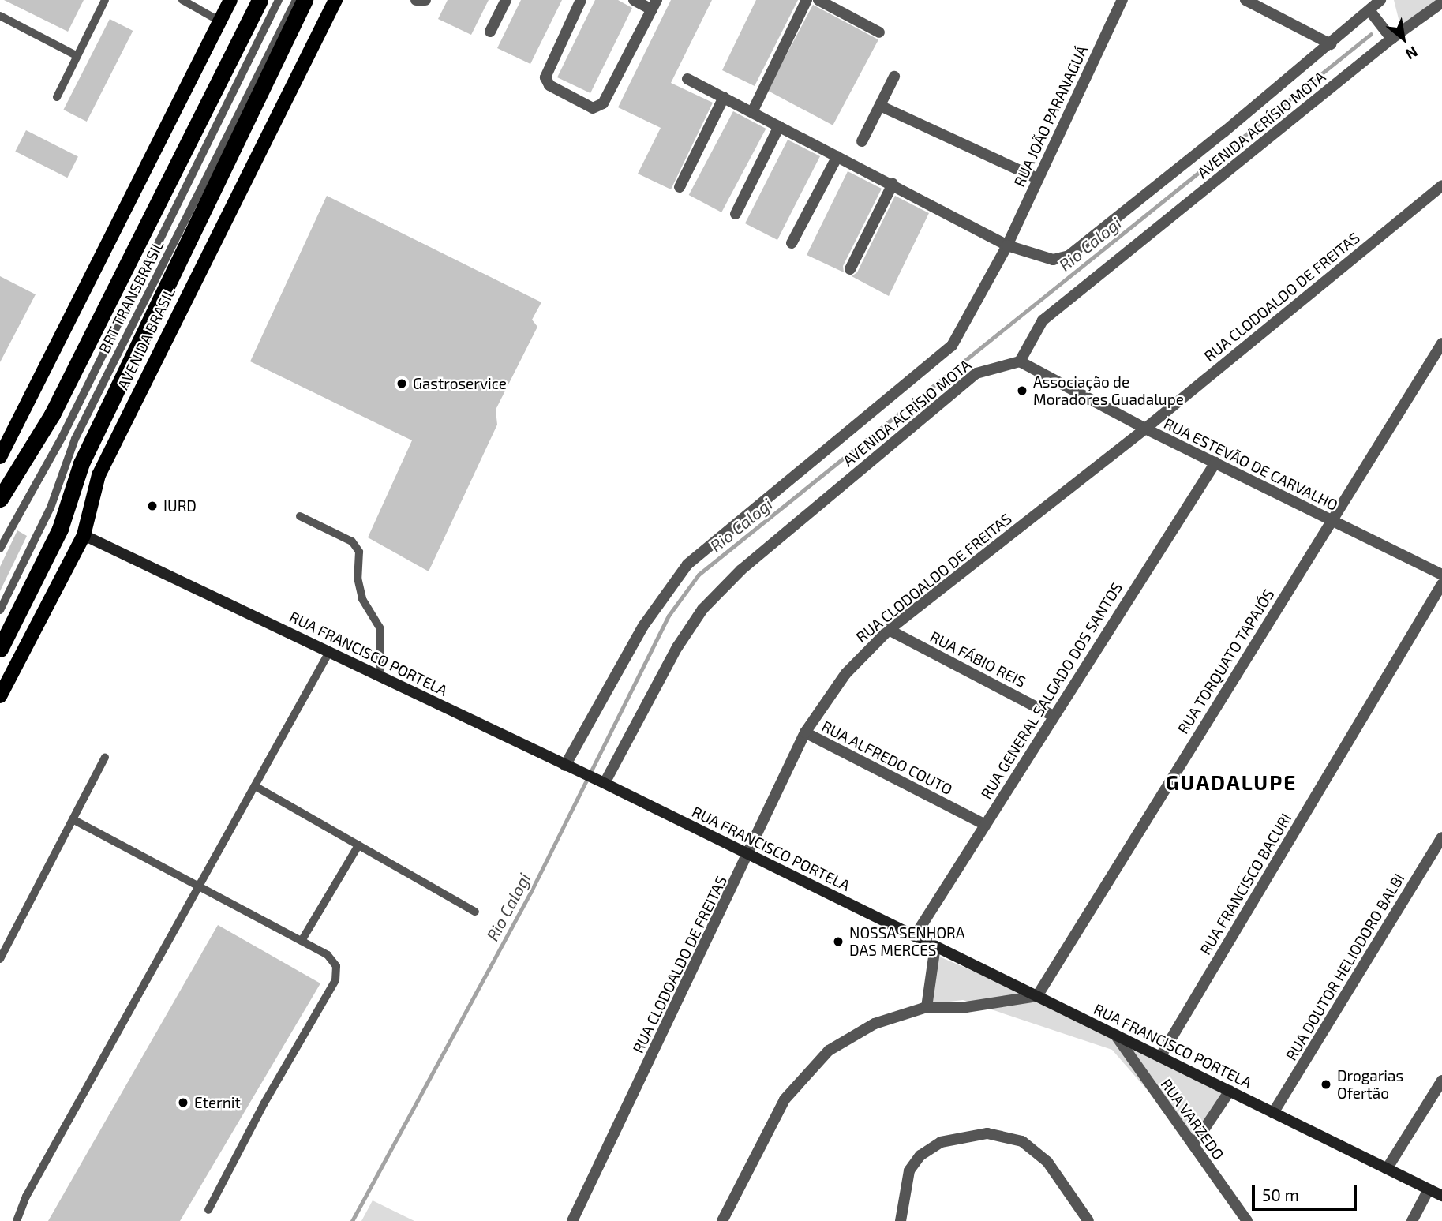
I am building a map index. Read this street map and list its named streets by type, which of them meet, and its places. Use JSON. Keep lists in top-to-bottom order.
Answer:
{
  "streets": {
    "highway": ["AVENIDA BRASIL"],
    "street": [
      "RUA JOÃO PARANAGUÁ",
      "AVENIDA ACRÍSIO MOTA",
      "RUA CLODOALDO DE FREITAS",
      "RUA ESTEVÃO DE CARVALHO",
      "RUA FRANCISCO PORTELA",
      "RUA FÁBIO REIS",
      "RUA TORQUATO TAPAJÓS",
      "RUA GENERAL SALGADO DOS SANTOS",
      "RUA ALFREDO COUTO",
      "RUA FRANCISCO BACURI",
      "RUA DOUTOR HELIODORO BALBI",
      "RUA VARZEDO"
    ],
    "lane": ["BRT TRANSBRASIL"]
  },
  "crossings": [
    ["RUA JOÃO PARANAGUÁ", "AVENIDA ACRÍSIO MOTA"],
    ["AVENIDA ACRÍSIO MOTA", "RUA ESTEVÃO DE CARVALHO"],
    ["AVENIDA ACRÍSIO MOTA", "RUA FRANCISCO PORTELA"],
    ["RUA CLODOALDO DE FREITAS", "RUA ESTEVÃO DE CARVALHO"],
    ["RUA CLODOALDO DE FREITAS", "RUA FRANCISCO PORTELA"],
    ["RUA CLODOALDO DE FREITAS", "RUA FÁBIO REIS"],
    ["RUA CLODOALDO DE FREITAS", "RUA ALFREDO COUTO"],
    ["AVENIDA BRASIL", "RUA FRANCISCO PORTELA"],
    ["RUA ESTEVÃO DE CARVALHO", "RUA TORQUATO TAPAJÓS"],
    ["RUA ESTEVÃO DE CARVALHO", "RUA GENERAL SALGADO DOS SANTOS"],
    ["RUA FRANCISCO PORTELA", "RUA TORQUATO TAPAJÓS"],
    ["RUA FRANCISCO PORTELA", "RUA GENERAL SALGADO DOS SANTOS"],
    ["RUA FRANCISCO PORTELA", "RUA FRANCISCO BACURI"],
    ["RUA FRANCISCO PORTELA", "RUA DOUTOR HELIODORO BALBI"],
    ["RUA FRANCISCO PORTELA", "RUA VARZEDO"],
    ["RUA FÁBIO REIS", "RUA GENERAL SALGADO DOS SANTOS"],
    ["RUA GENERAL SALGADO DOS SANTOS", "RUA ALFREDO COUTO"]
  ],
  "districts": ["GUADALUPE"],
  "water": ["Rio Calogi"],
  "places": [
    "Gastroservice",
    "Associação de Moradores Guadalupe",
    "IURD",
    "NOSSA SENHORA DAS MERCES",
    "Drogarias Ofertão",
    "Eternit"
  ],
  "scale_bar": "50 m",
  "north": "bottom right"
}
